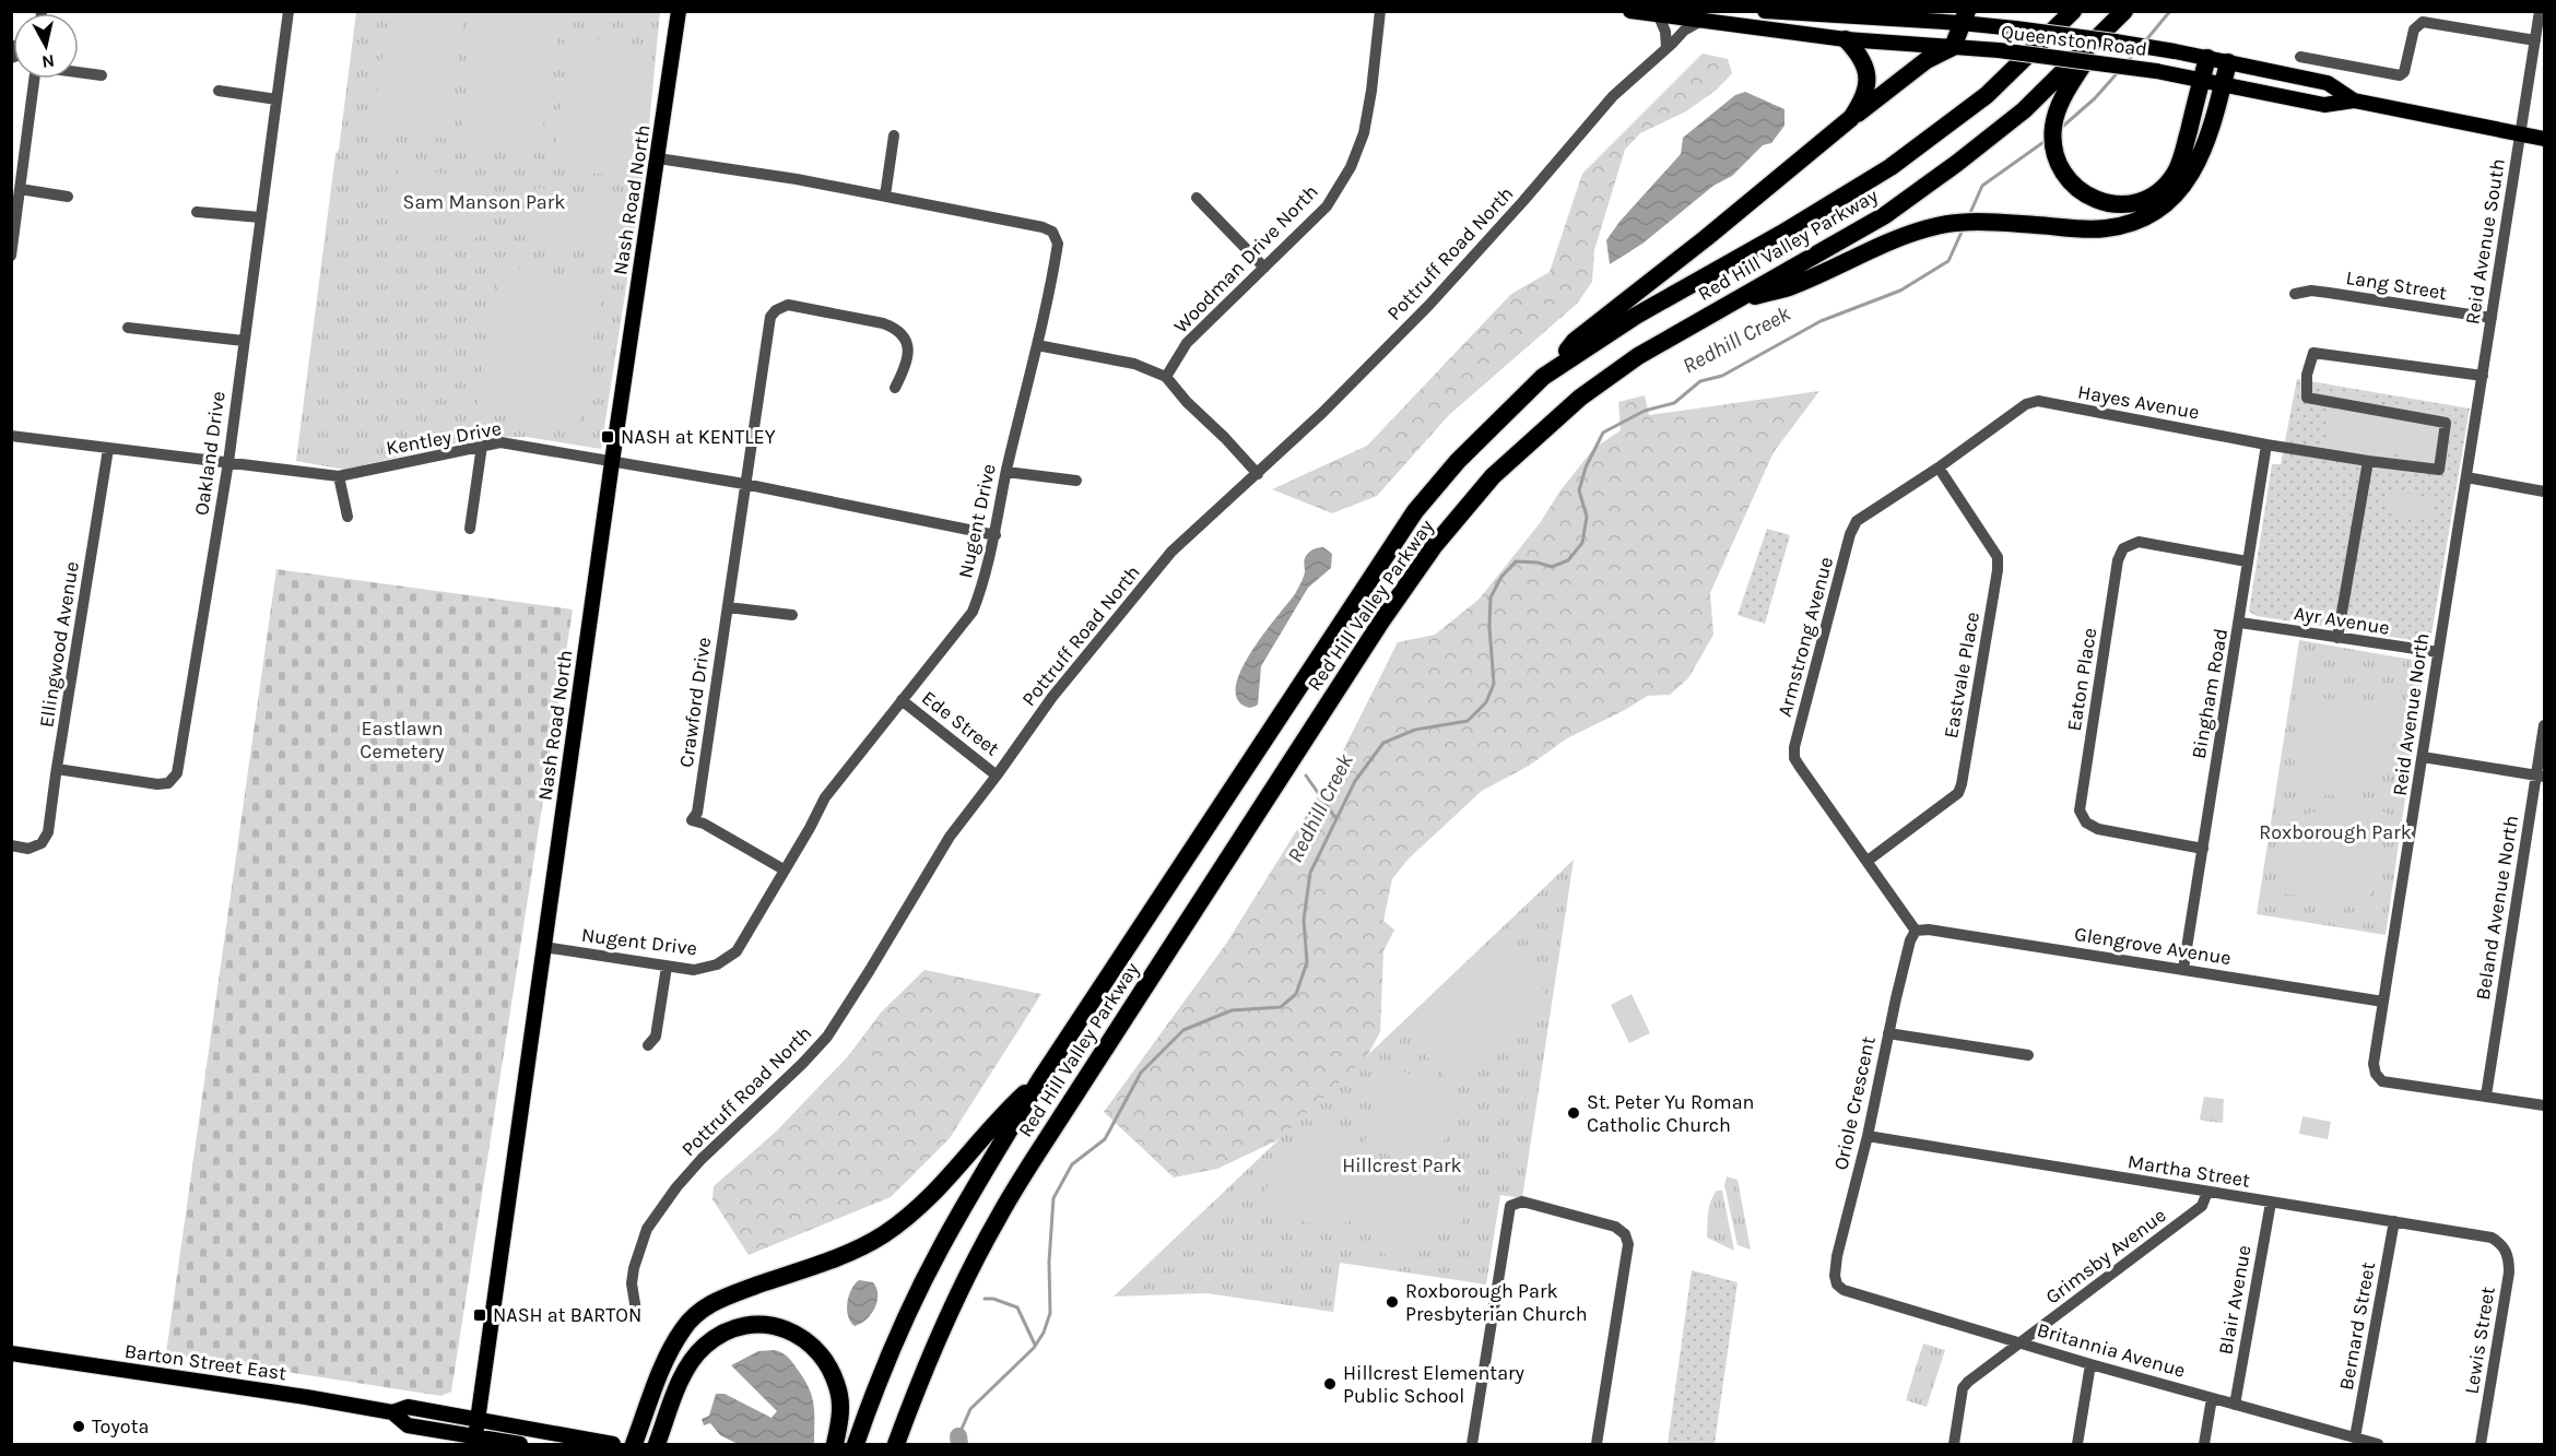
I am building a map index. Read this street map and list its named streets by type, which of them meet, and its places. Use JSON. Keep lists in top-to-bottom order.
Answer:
{
  "streets": {
    "highway": ["Red Hill Valley Parkway"],
    "main road": ["Queenston Road", "Nash Road North", "Barton Street East"],
    "street": [
      "Reid Avenue South",
      "Pottruff Road North",
      "Woodman Drive North",
      "Lang Street",
      "Hayes Avenue",
      "Kentley Drive",
      "Oakland Drive",
      "Nugent Drive",
      "Ayr Avenue",
      "Armstrong Avenue",
      "Ellingwood Avenue",
      "Eastvale Place",
      "Eaton Place",
      "Bingham Road",
      "Crawford Drive",
      "Reid Avenue North",
      "Ede Street",
      "Beland Avenue North",
      "Glengrove Avenue",
      "Oriole Crescent",
      "Martha Street",
      "Grimsby Avenue",
      "Blair Avenue",
      "Bernard Street",
      "Lewis Street",
      "Britannia Avenue"
    ]
  },
  "crossings": [
    ["Queenston Road", "Reid Avenue South"],
    ["Queenston Road", "Pottruff Road North"],
    ["Nash Road North", "Kentley Drive"],
    ["Nash Road North", "Nugent Drive"],
    ["Nash Road North", "Barton Street East"],
    ["Reid Avenue South", "Lang Street"],
    ["Reid Avenue South", "Reid Avenue North"],
    ["Pottruff Road North", "Ede Street"],
    ["Hayes Avenue", "Armstrong Avenue"],
    ["Hayes Avenue", "Bingham Road"],
    ["Kentley Drive", "Oakland Drive"],
    ["Kentley Drive", "Nugent Drive"],
    ["Kentley Drive", "Ellingwood Avenue"],
    ["Kentley Drive", "Crawford Drive"],
    ["Oakland Drive", "Ellingwood Avenue"],
    ["Nugent Drive", "Crawford Drive"],
    ["Nugent Drive", "Ede Street"],
    ["Ayr Avenue", "Bingham Road"],
    ["Ayr Avenue", "Reid Avenue North"],
    ["Armstrong Avenue", "Eastvale Place"],
    ["Armstrong Avenue", "Glengrove Avenue"],
    ["Armstrong Avenue", "Oriole Crescent"],
    ["Eaton Place", "Bingham Road"],
    ["Bingham Road", "Glengrove Avenue"],
    ["Reid Avenue North", "Beland Avenue North"],
    ["Reid Avenue North", "Glengrove Avenue"],
    ["Glengrove Avenue", "Oriole Crescent"],
    ["Oriole Crescent", "Martha Street"],
    ["Oriole Crescent", "Britannia Avenue"],
    ["Martha Street", "Grimsby Avenue"],
    ["Martha Street", "Blair Avenue"],
    ["Martha Street", "Bernard Street"],
    ["Martha Street", "Lewis Street"],
    ["Grimsby Avenue", "Britannia Avenue"],
    ["Blair Avenue", "Britannia Avenue"],
    ["Bernard Street", "Britannia Avenue"]
  ],
  "water": ["Redhill Creek"],
  "parks": [
    "Sam Manson Park",
    "Eastlawn Cemetery",
    "Roxborough Park",
    "Hillcrest Park"
  ],
  "places": {
    "transit": ["NASH at KENTLEY", "NASH at BARTON"],
    "other": [
      "St. Peter Yu Roman Catholic Church",
      "Roxborough Park Presbyterian Church",
      "Hillcrest Elementary Public School",
      "Toyota"
    ]
  },
  "north": "bottom"
}
